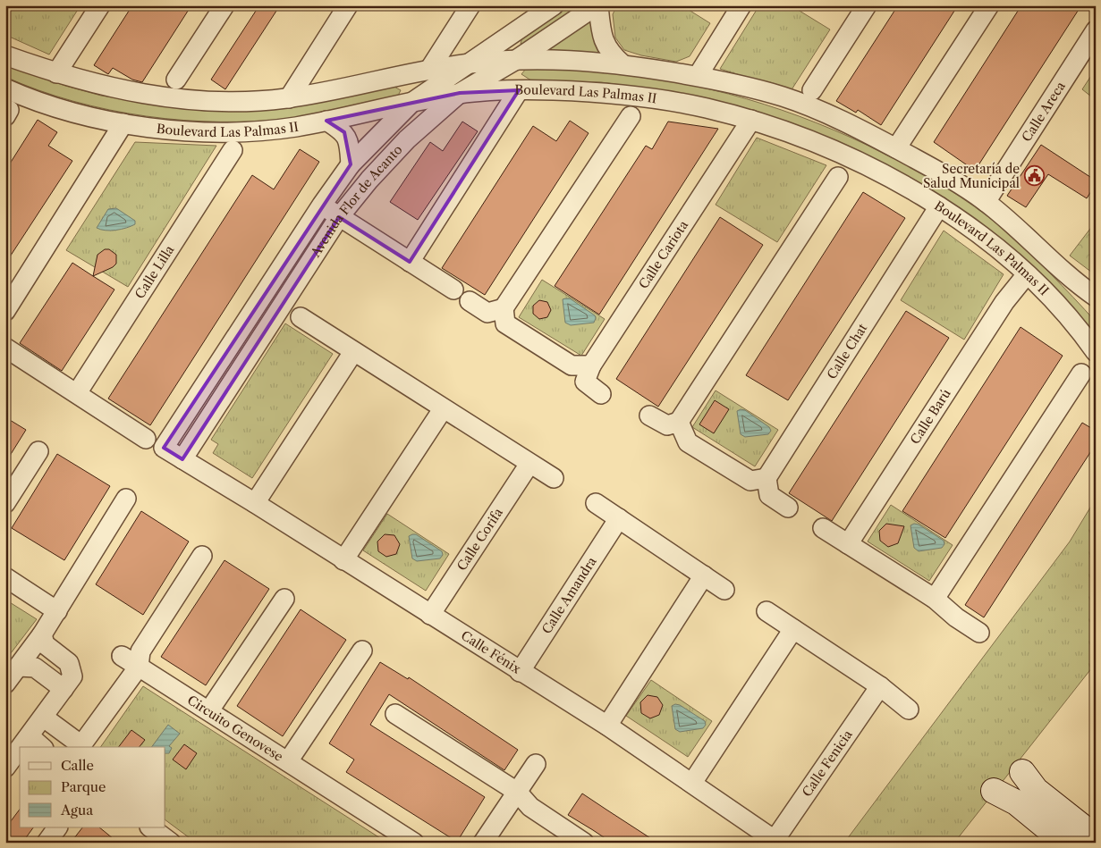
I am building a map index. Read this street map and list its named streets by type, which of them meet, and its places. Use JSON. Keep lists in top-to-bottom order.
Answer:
{
  "streets": {
    "street": [
      "Boulevard Las Palmas II",
      "Calle Areca",
      "Avenida Flor de Acanto",
      "Calle Cariota",
      "Calle Lilla",
      "Calle Chat",
      "Calle Barú",
      "Calle Corifa",
      "Calle Amandra",
      "Calle Fénix",
      "Circuito Genovese",
      "Calle Fenicia"
    ]
  },
  "crossings": [
    ["Boulevard Las Palmas II", "Calle Areca"],
    ["Boulevard Las Palmas II", "Avenida Flor de Acanto"],
    ["Boulevard Las Palmas II", "Calle Cariota"],
    ["Boulevard Las Palmas II", "Calle Chat"],
    ["Boulevard Las Palmas II", "Calle Barú"],
    ["Avenida Flor de Acanto", "Calle Fénix"],
    ["Calle Corifa", "Calle Fénix"],
    ["Calle Amandra", "Calle Fénix"],
    ["Calle Fénix", "Calle Fenicia"]
  ],
  "places": {
    "public building": ["Secretaría de Salud Municipal"]
  },
  "legend": ["Calle", "Parque", "Agua"]
}
